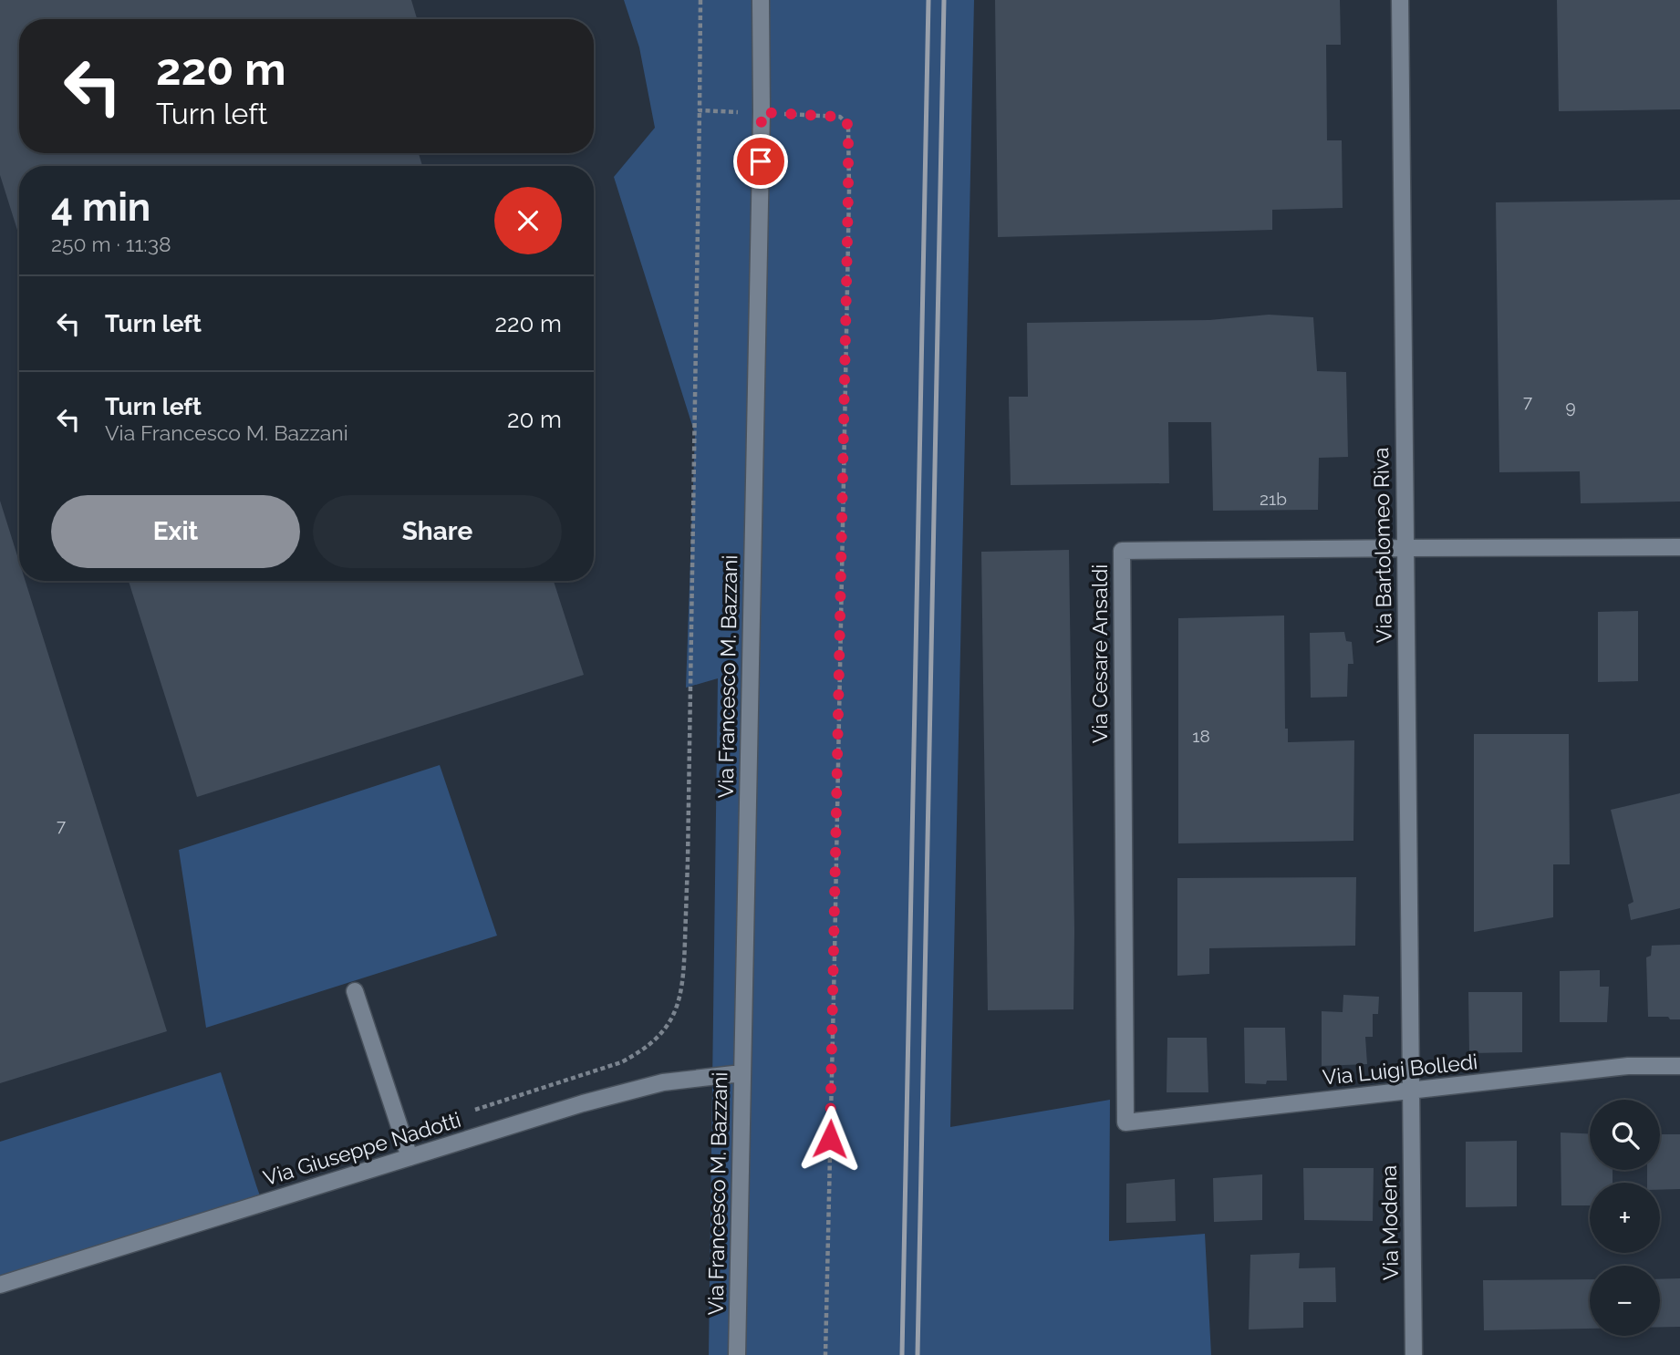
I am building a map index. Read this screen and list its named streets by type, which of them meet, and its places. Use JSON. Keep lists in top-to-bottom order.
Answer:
{
  "streets": {
    "street": [
      "Via Bartolomeo Riva",
      "Via Cesare Ansaldi",
      "Via Francesco M. Bazzani",
      "Via Luigi Bolledi",
      "Via Giuseppe Nadotti",
      "Via Modena"
    ]
  },
  "crossings": [
    ["Via Bartolomeo Riva", "Via Cesare Ansaldi"],
    ["Via Bartolomeo Riva", "Via Luigi Bolledi"],
    ["Via Bartolomeo Riva", "Via Modena"],
    ["Via Cesare Ansaldi", "Via Luigi Bolledi"],
    ["Via Francesco M. Bazzani", "Via Giuseppe Nadotti"],
    ["Via Luigi Bolledi", "Via Modena"]
  ],
  "house_numbers": [
    "7",
    "9",
    "21b",
    "18",
    "7"
  ],
  "page": {
    "turn": ["220 m", "Turn left"],
    "heading": ["4 min", "250 m · 11:38"],
    "list": [
      {
        "name": "Turn left",
        "value": "220 m"
      },
      {
        "name": "Turn left",
        "note": "Via Francesco M. Bazzani",
        "value": "20 m"
      }
    ],
    "buttons": ["Exit", "Share"],
    "map_buttons": ["+", "−"]
  }
}
